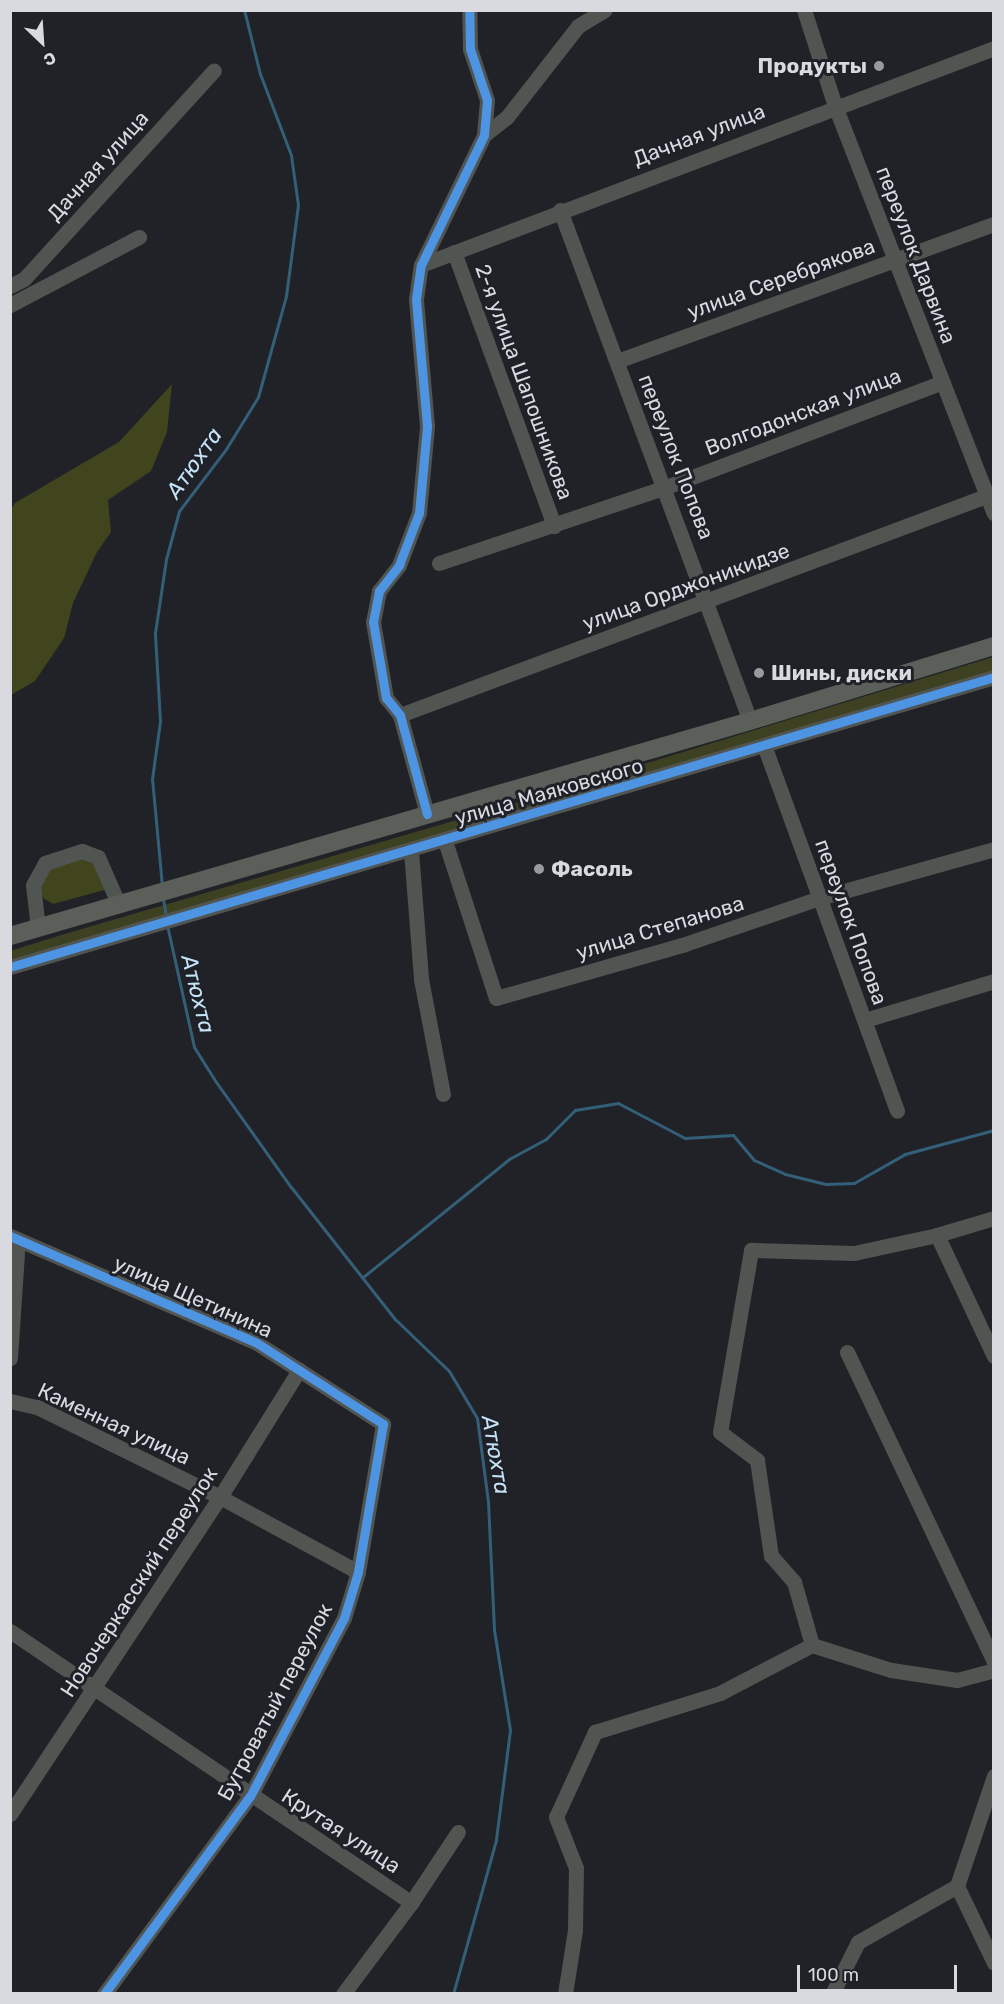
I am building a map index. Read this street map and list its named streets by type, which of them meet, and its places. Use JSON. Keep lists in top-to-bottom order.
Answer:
{
  "streets": {
    "main road": ["улица Маяковского"],
    "street": [
      "Дачная улица",
      "переулок Дарвина",
      "улица Серебрякова",
      "2-я улица Шапошникова",
      "Волгодонская улица",
      "переулок Попова",
      "улица Орджоникидзе",
      "улица Степанова",
      "улица Щетинина",
      "Каменная улица",
      "Новочеркасский переулок",
      "Бугроватый переулок",
      "Крутая улица"
    ]
  },
  "crossings": [
    ["Дачная улица", "переулок Дарвина"],
    ["Дачная улица", "2-я улица Шапошникова"],
    ["Дачная улица", "переулок Попова"],
    ["переулок Дарвина", "улица Серебрякова"],
    ["переулок Дарвина", "Волгодонская улица"],
    ["переулок Дарвина", "улица Орджоникидзе"],
    ["улица Серебрякова", "переулок Попова"],
    ["2-я улица Шапошникова", "Волгодонская улица"],
    ["Волгодонская улица", "переулок Попова"],
    ["переулок Попова", "улица Орджоникидзе"],
    ["переулок Попова", "улица Маяковского"],
    ["переулок Попова", "улица Степанова"],
    ["улица Маяковского", "улица Степанова"],
    ["улица Щетинина", "Новочеркасский переулок"],
    ["улица Щетинина", "Бугроватый переулок"],
    ["Каменная улица", "Новочеркасский переулок"],
    ["Каменная улица", "Бугроватый переулок"],
    ["Новочеркасский переулок", "Крутая улица"],
    ["Бугроватый переулок", "Крутая улица"]
  ],
  "water": ["Атюхта"],
  "places": ["Продукты", "Шины, диски", "Фасоль"],
  "scale_bar": "100 m",
  "north": "bottom right"
}
